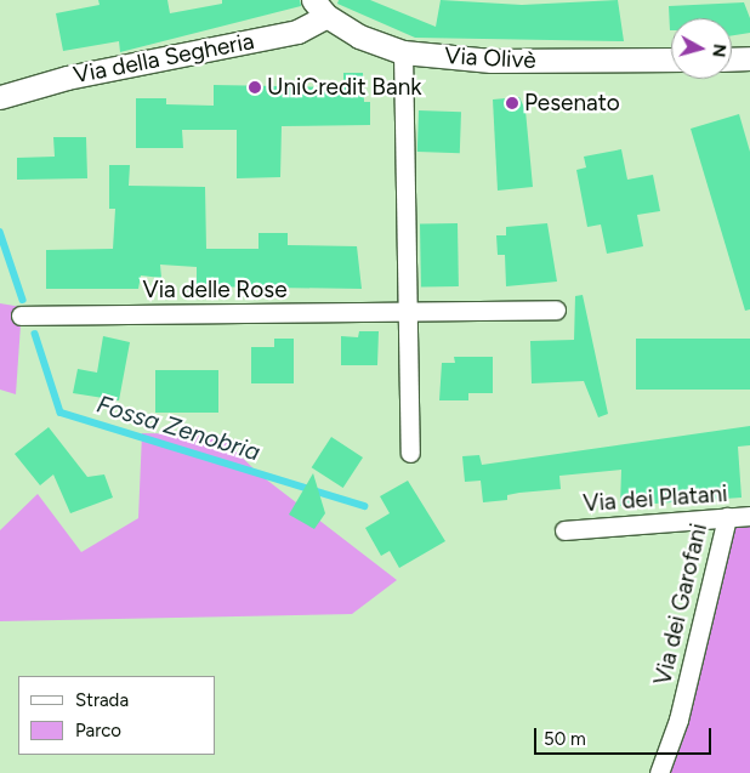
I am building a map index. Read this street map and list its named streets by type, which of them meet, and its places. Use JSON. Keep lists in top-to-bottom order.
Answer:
{
  "streets": {
    "street": [
      "Via della Segheria",
      "Via Olivè",
      "Via delle Rose",
      "Via dei Platani",
      "Via dei Garofani"
    ]
  },
  "crossings": [
    ["Via della Segheria", "Via Olivè"],
    ["Via dei Platani", "Via dei Garofani"]
  ],
  "water": ["Fossa Zenobria"],
  "places": ["UniCredit Bank", "Pesenato"],
  "legend": ["Strada", "Parco"],
  "scale_bar": "50 m",
  "north": "right"
}
